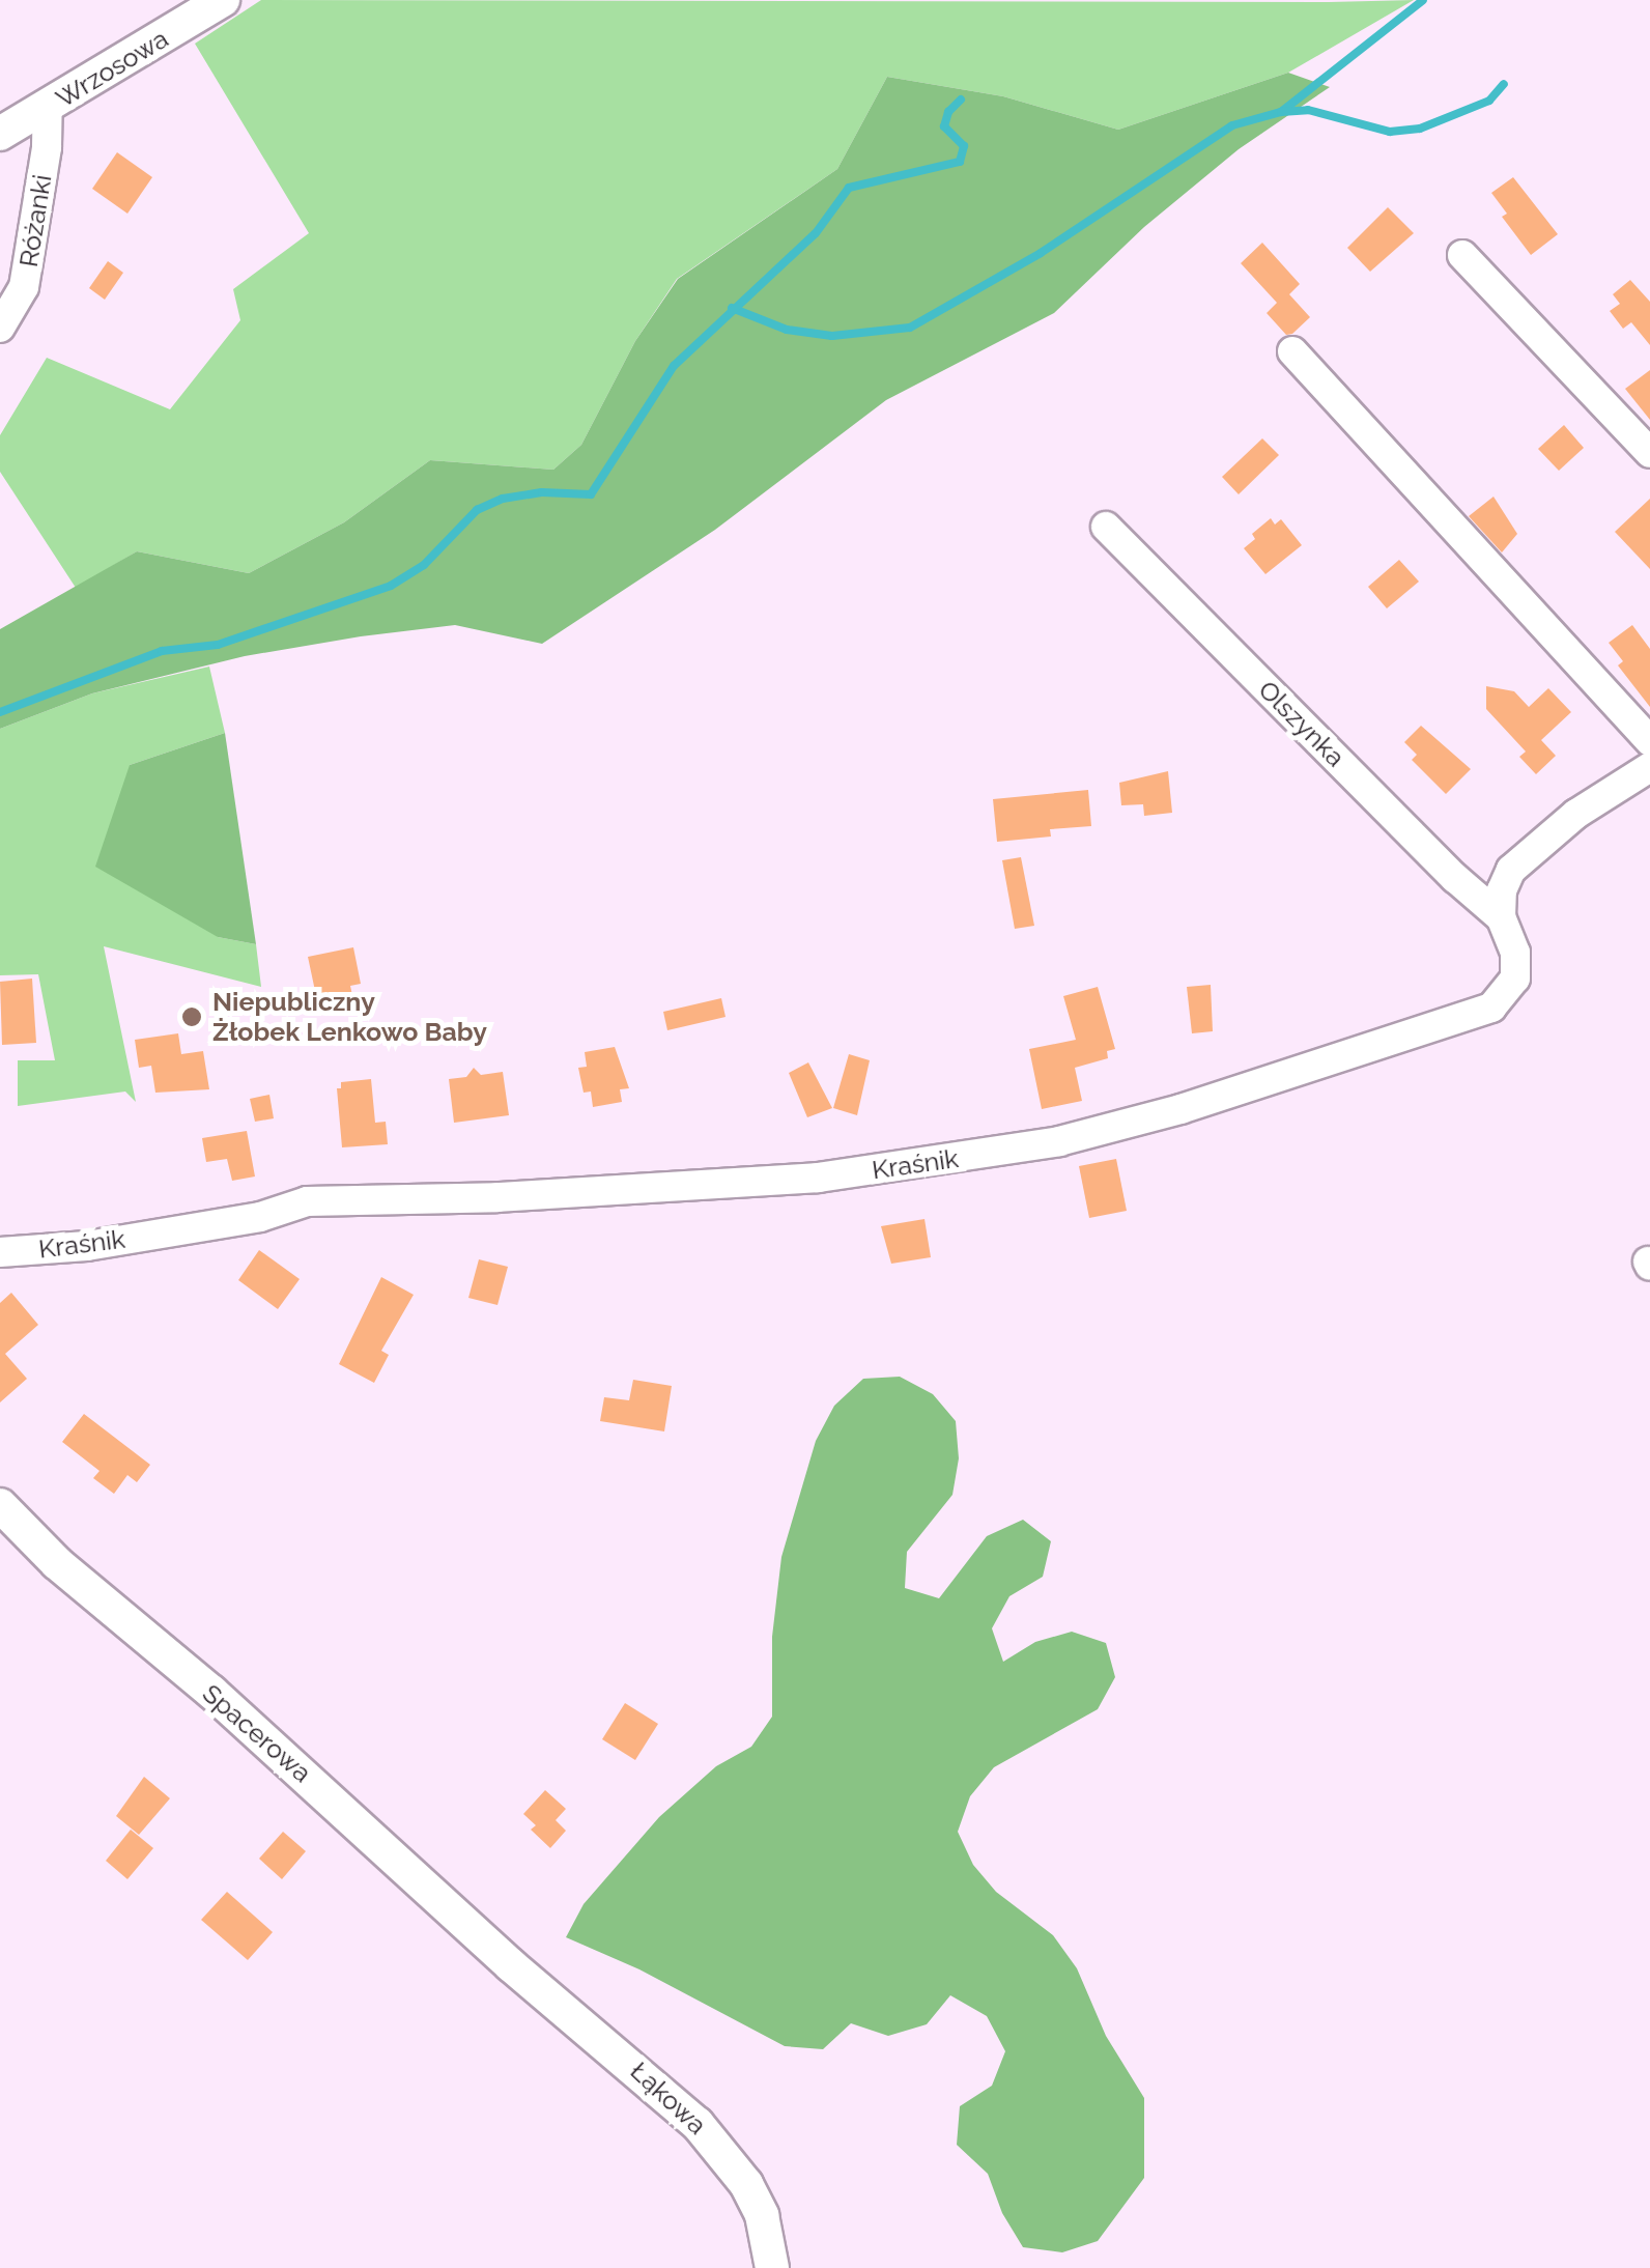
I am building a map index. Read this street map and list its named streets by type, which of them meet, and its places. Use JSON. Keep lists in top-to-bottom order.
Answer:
{
  "streets": {
    "street": [
      "Wrzosowa",
      "Różanki",
      "Olszynka",
      "Kraśnik",
      "Spacerowa",
      "Łąkowa"
    ]
  },
  "crossings": [
    ["Wrzosowa", "Różanki"],
    ["Olszynka", "Kraśnik"],
    ["Spacerowa", "Łąkowa"]
  ],
  "places": ["Niepubliczny Żłobek Lenkowo Baby"]
}
